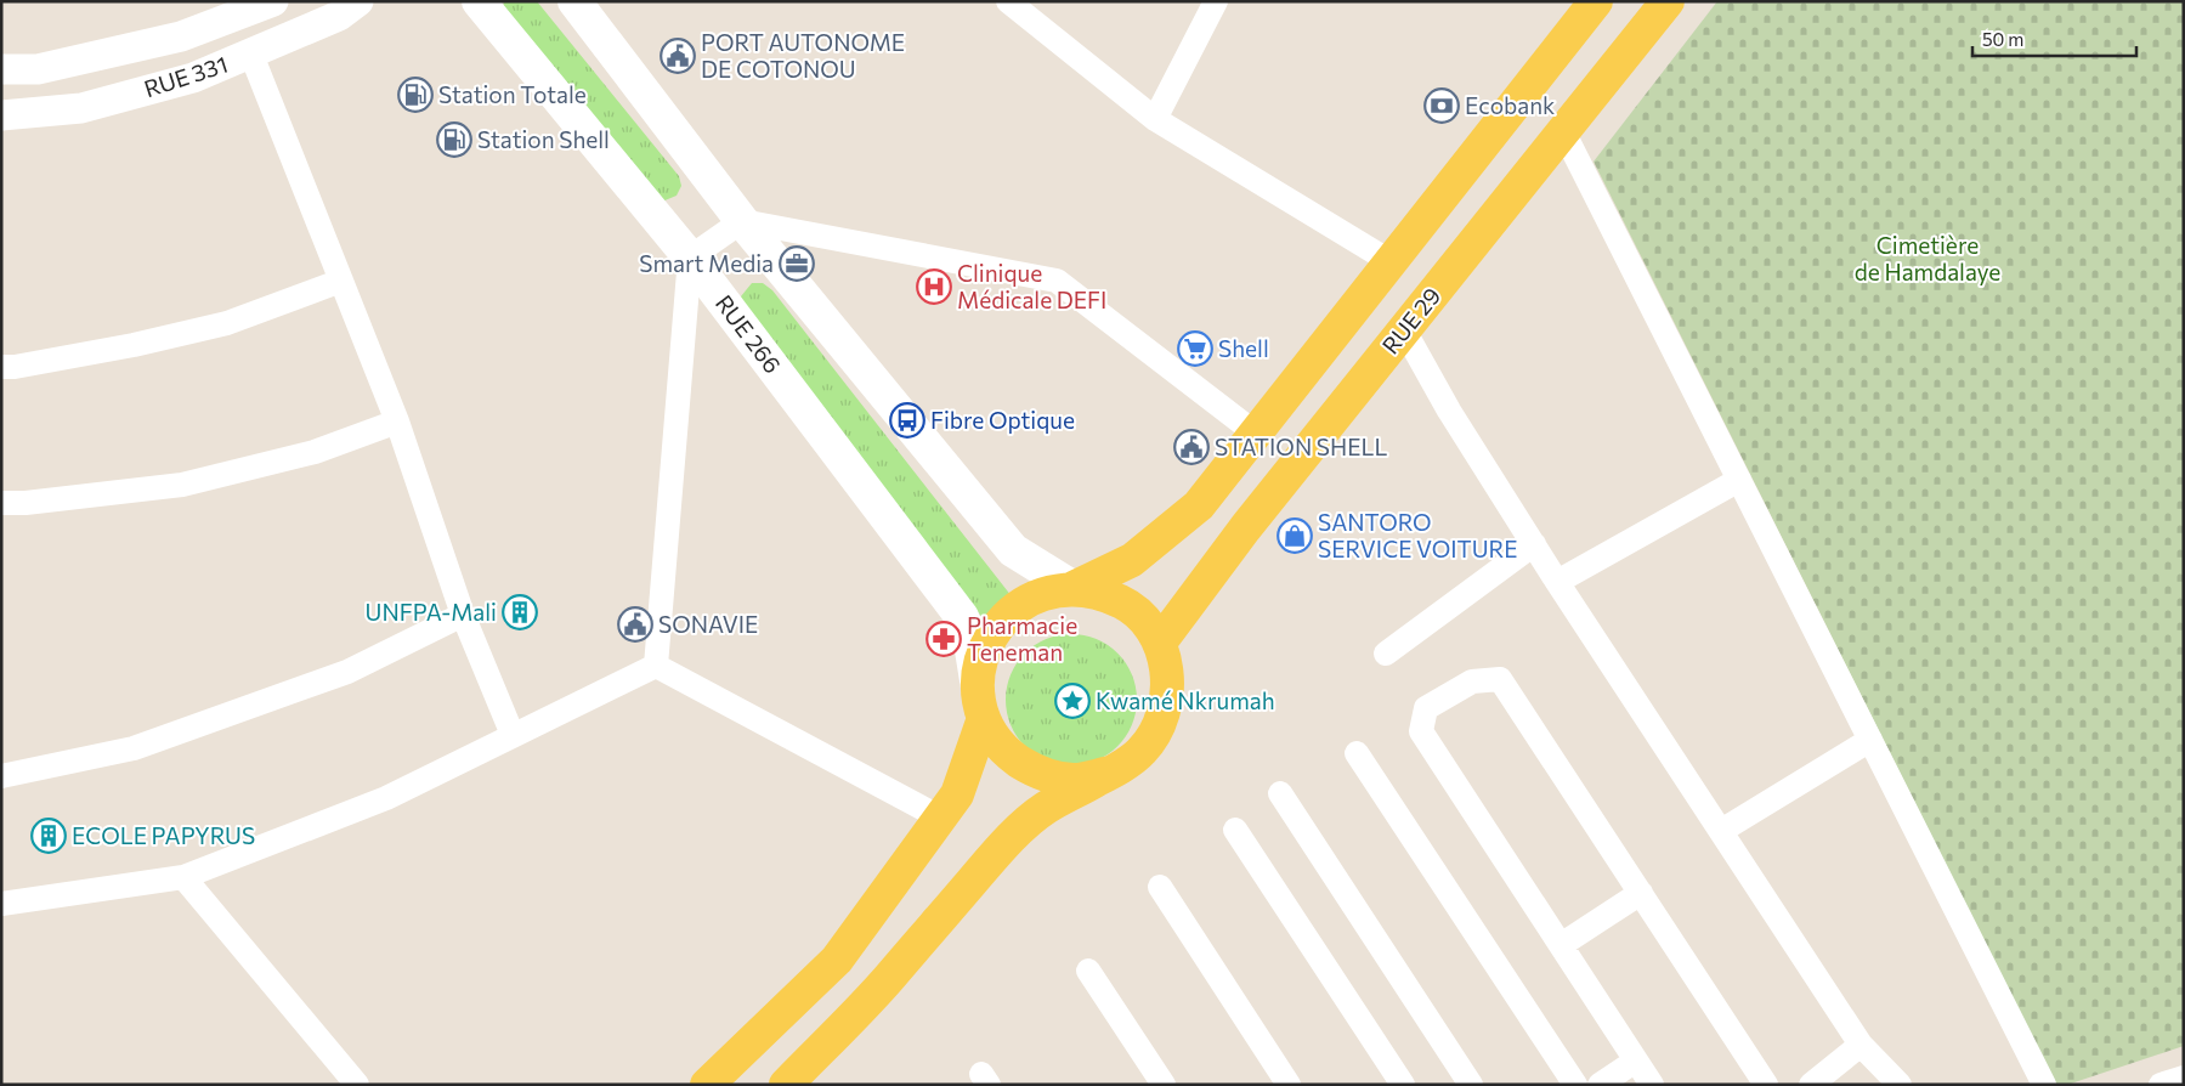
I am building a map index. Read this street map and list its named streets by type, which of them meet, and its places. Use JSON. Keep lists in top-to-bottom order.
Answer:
{
  "streets": {
    "main road": ["RUE 29", "RUE 266"],
    "street": ["RUE 331"]
  },
  "crossings": [
    ["RUE 29", "RUE 266"]
  ],
  "parks": ["Cimetière de Hamdalaye"],
  "places": {
    "public building": ["PORT AUTONOME DE COTONOU", "STATION SHELL", "SONAVIE"],
    "fuel station": ["Station Totale", "Station Shell"],
    "bank": ["Ecobank"],
    "office": ["Smart Media"],
    "hospital": ["Clinique Médicale DEFI"],
    "supermarket": ["Shell"],
    "bus stop": ["Fibre Optique"],
    "shop": ["SANTORO SERVICE VOITURE"],
    "building": ["UNFPA-Mali", "ECOLE PAPYRUS"],
    "pharmacy": ["Pharmacie Teneman"],
    "place": ["Kwamé Nkrumah"]
  },
  "scale_bar": "50 m"
}
